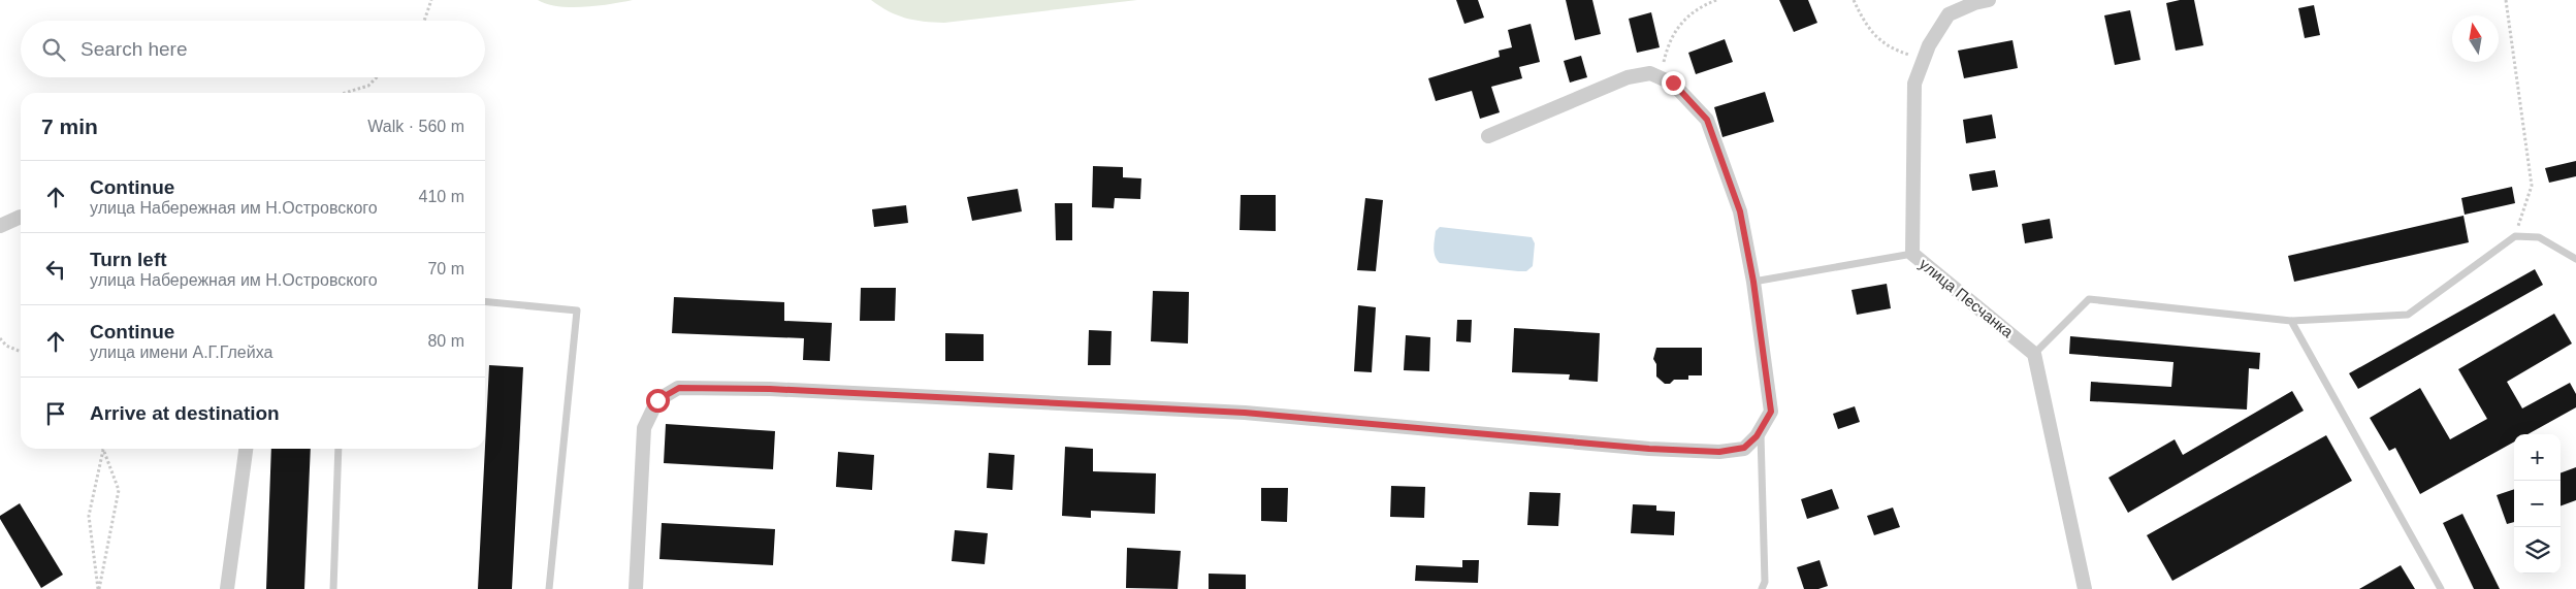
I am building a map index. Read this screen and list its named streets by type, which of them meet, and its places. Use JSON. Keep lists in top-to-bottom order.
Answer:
{
  "streets": {
    "street": ["улица Песчанка"]
  },
  "north": "top",
  "page": {
    "search": "Search here",
    "heading": ["7 min", "Walk · 560 m"],
    "list": [
      ["Continue", "улица Набережная им Н.Островского", "410 m"],
      ["Turn left", "улица Набережная им Н.Островского", "70 m"],
      ["Continue", "улица имени А.Г.Глейха", "80 m"],
      "Arrive at destination"
    ],
    "map_buttons": ["+", "−"]
  }
}
